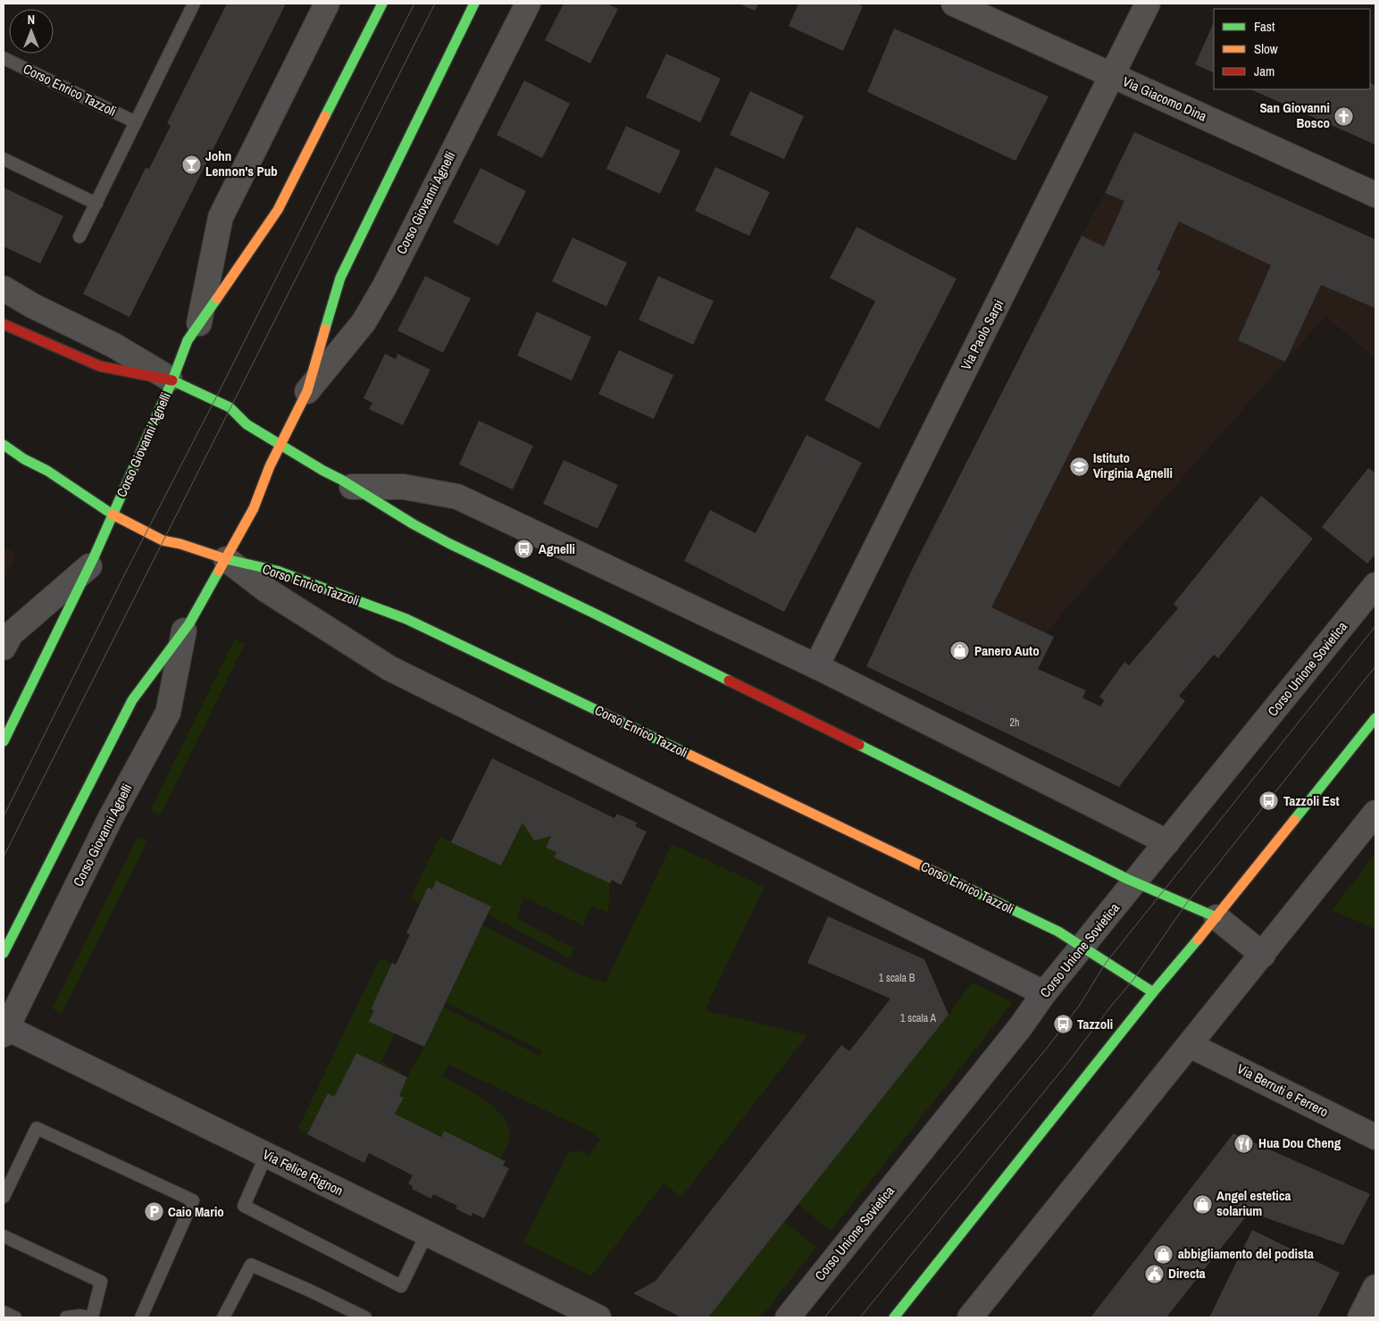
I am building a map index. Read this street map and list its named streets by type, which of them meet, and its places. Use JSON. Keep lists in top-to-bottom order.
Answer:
{
  "streets": {
    "main road": ["Corso Enrico Tazzoli", "Corso Giovanni Agnelli"],
    "street": [
      "Via Giacomo Dina",
      "Via Paolo Sarpi",
      "Corso Unione Sovietica",
      "Via Berruti e Ferrero",
      "Via Felice Rignon"
    ]
  },
  "crossings": [
    ["Corso Enrico Tazzoli", "Corso Giovanni Agnelli"],
    ["Corso Enrico Tazzoli", "Corso Unione Sovietica"],
    ["Via Giacomo Dina", "Via Paolo Sarpi"],
    ["Corso Giovanni Agnelli", "Via Felice Rignon"]
  ],
  "places": {
    "church": ["San Giovanni Bosco"],
    "bar": ["John Lennon's Pub"],
    "school or university": ["Istituto Virginia Agnelli"],
    "bus stop": ["Agnelli", "Tazzoli Est", "Tazzoli"],
    "shop": ["Panero Auto", "Angel estetica solarium", "abbigliamento del podista"],
    "restaurant": ["Hua Dou Cheng"],
    "parking": ["Caio Mario"],
    "public building": ["Directa"]
  },
  "house_numbers": ["2h", "1 scala B", "1 scala A"],
  "legend": ["Fast", "Slow", "Jam"],
  "north": "top"
}
